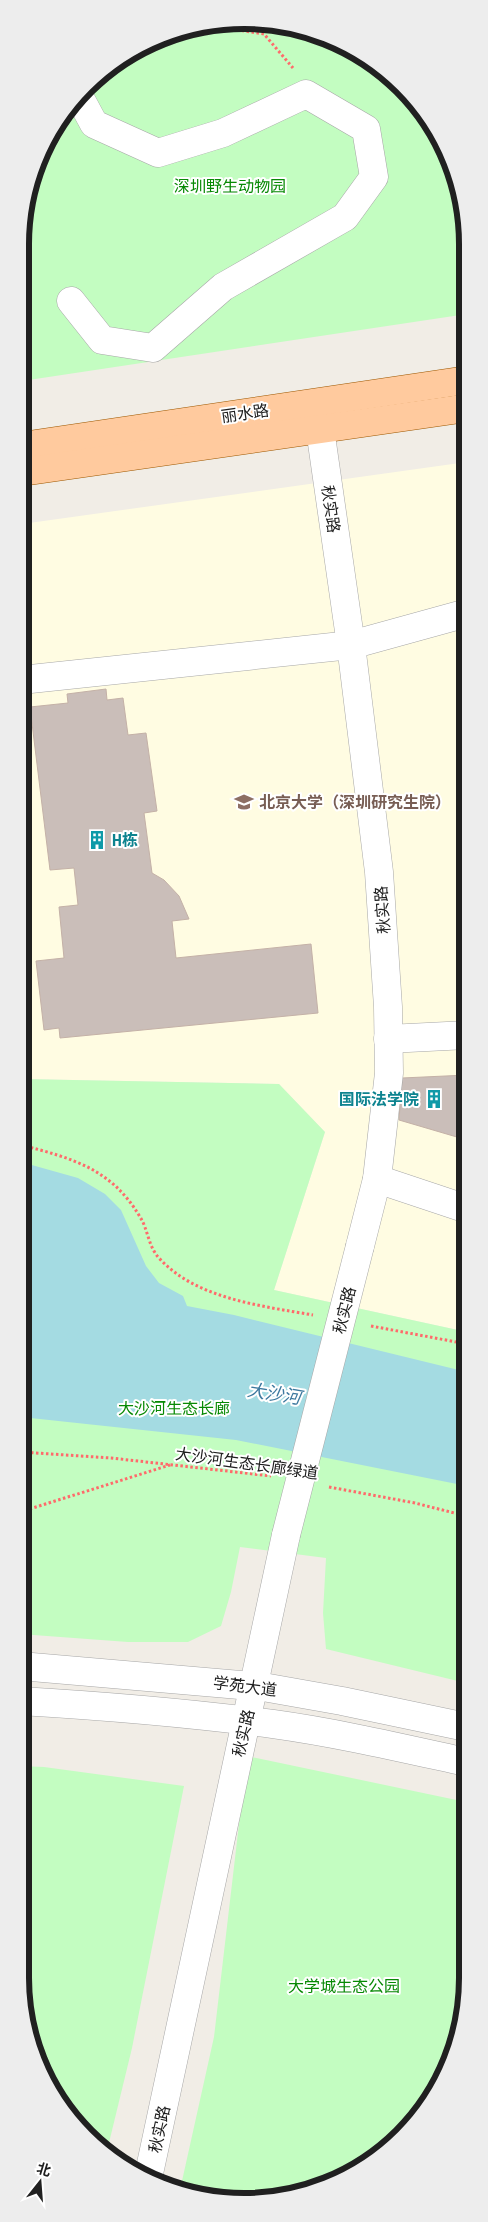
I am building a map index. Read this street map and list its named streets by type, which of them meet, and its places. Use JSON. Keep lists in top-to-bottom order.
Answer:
{
  "streets": {
    "main road": ["丽水路"],
    "street": ["秋实路", "学苑大道"],
    "path": ["大沙河生态长廊绿道"]
  },
  "crossings": [
    ["丽水路", "秋实路"],
    ["秋实路", "学苑大道"]
  ],
  "water": ["大沙河"],
  "parks": ["深圳野生动物园", "大沙河生态长廊", "大学城生态公园"],
  "places": {
    "school or university": ["北京大学（深圳研究生院）"],
    "building": ["H栋", "国际法学院"]
  },
  "north": "top"
}
